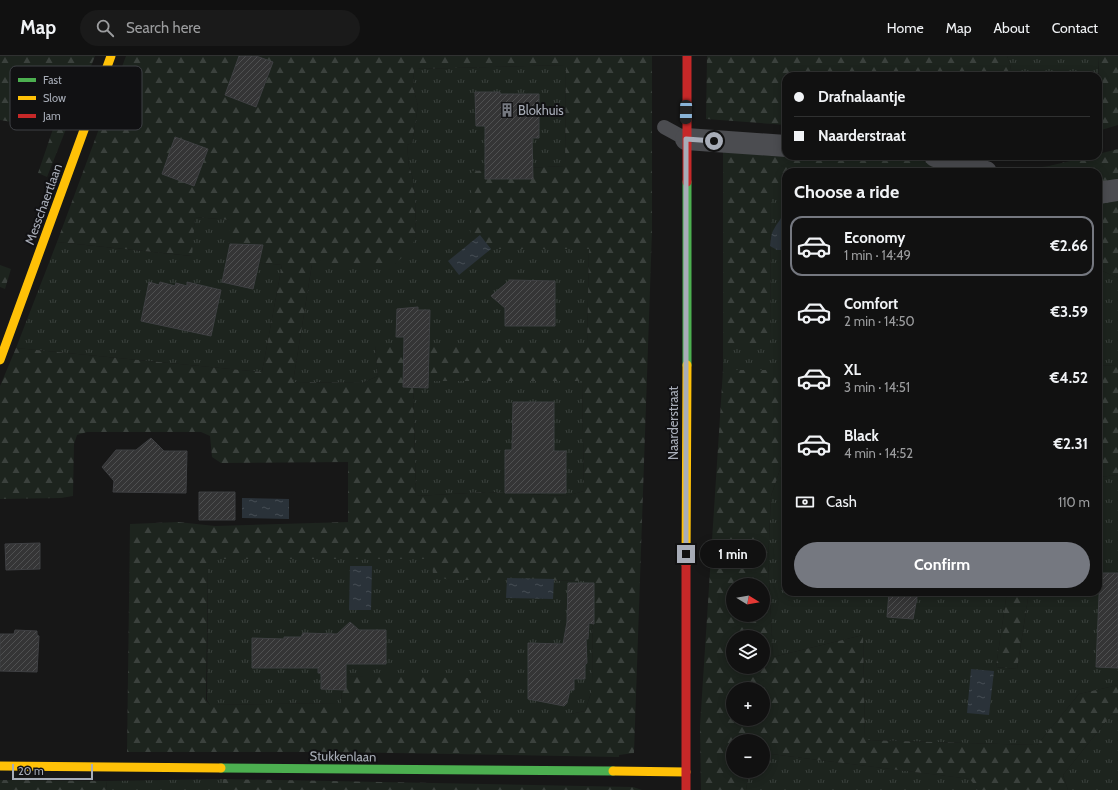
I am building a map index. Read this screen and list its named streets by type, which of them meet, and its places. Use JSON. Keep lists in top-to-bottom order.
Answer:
{
  "streets": {
    "street": ["Messchaertlaan", "Naarderstraat", "Stukkenlaan"]
  },
  "crossings": [
    ["Naarderstraat", "Stukkenlaan"]
  ],
  "places": {
    "building": ["Blokhuis"]
  },
  "legend": ["Fast", "Slow", "Jam"],
  "scale_bar": "20 m",
  "north": "right",
  "page": {
    "header": "Map",
    "search": "Search here",
    "nav": [
      "Home",
      "Map",
      "About",
      "Contact"
    ],
    "banner": ["Drafnalaantje", "Naarderstraat"],
    "heading": "Choose a ride",
    "list": [
      {
        "name": "Economy",
        "note": "1 min · 14:49",
        "value": "€2.66"
      },
      {
        "name": "Comfort",
        "note": "2 min · 14:50",
        "value": "€3.59"
      },
      {
        "name": "XL",
        "note": "3 min · 14:51",
        "value": "€4.52"
      },
      {
        "name": "Black",
        "note": "4 min · 14:52",
        "value": "€2.31"
      }
    ],
    "pay": ["Cash", "110 m"],
    "buttons": "Confirm",
    "bubble": "1 min",
    "map_buttons": ["+", "−"],
    "scale": "20 m"
  }
}
